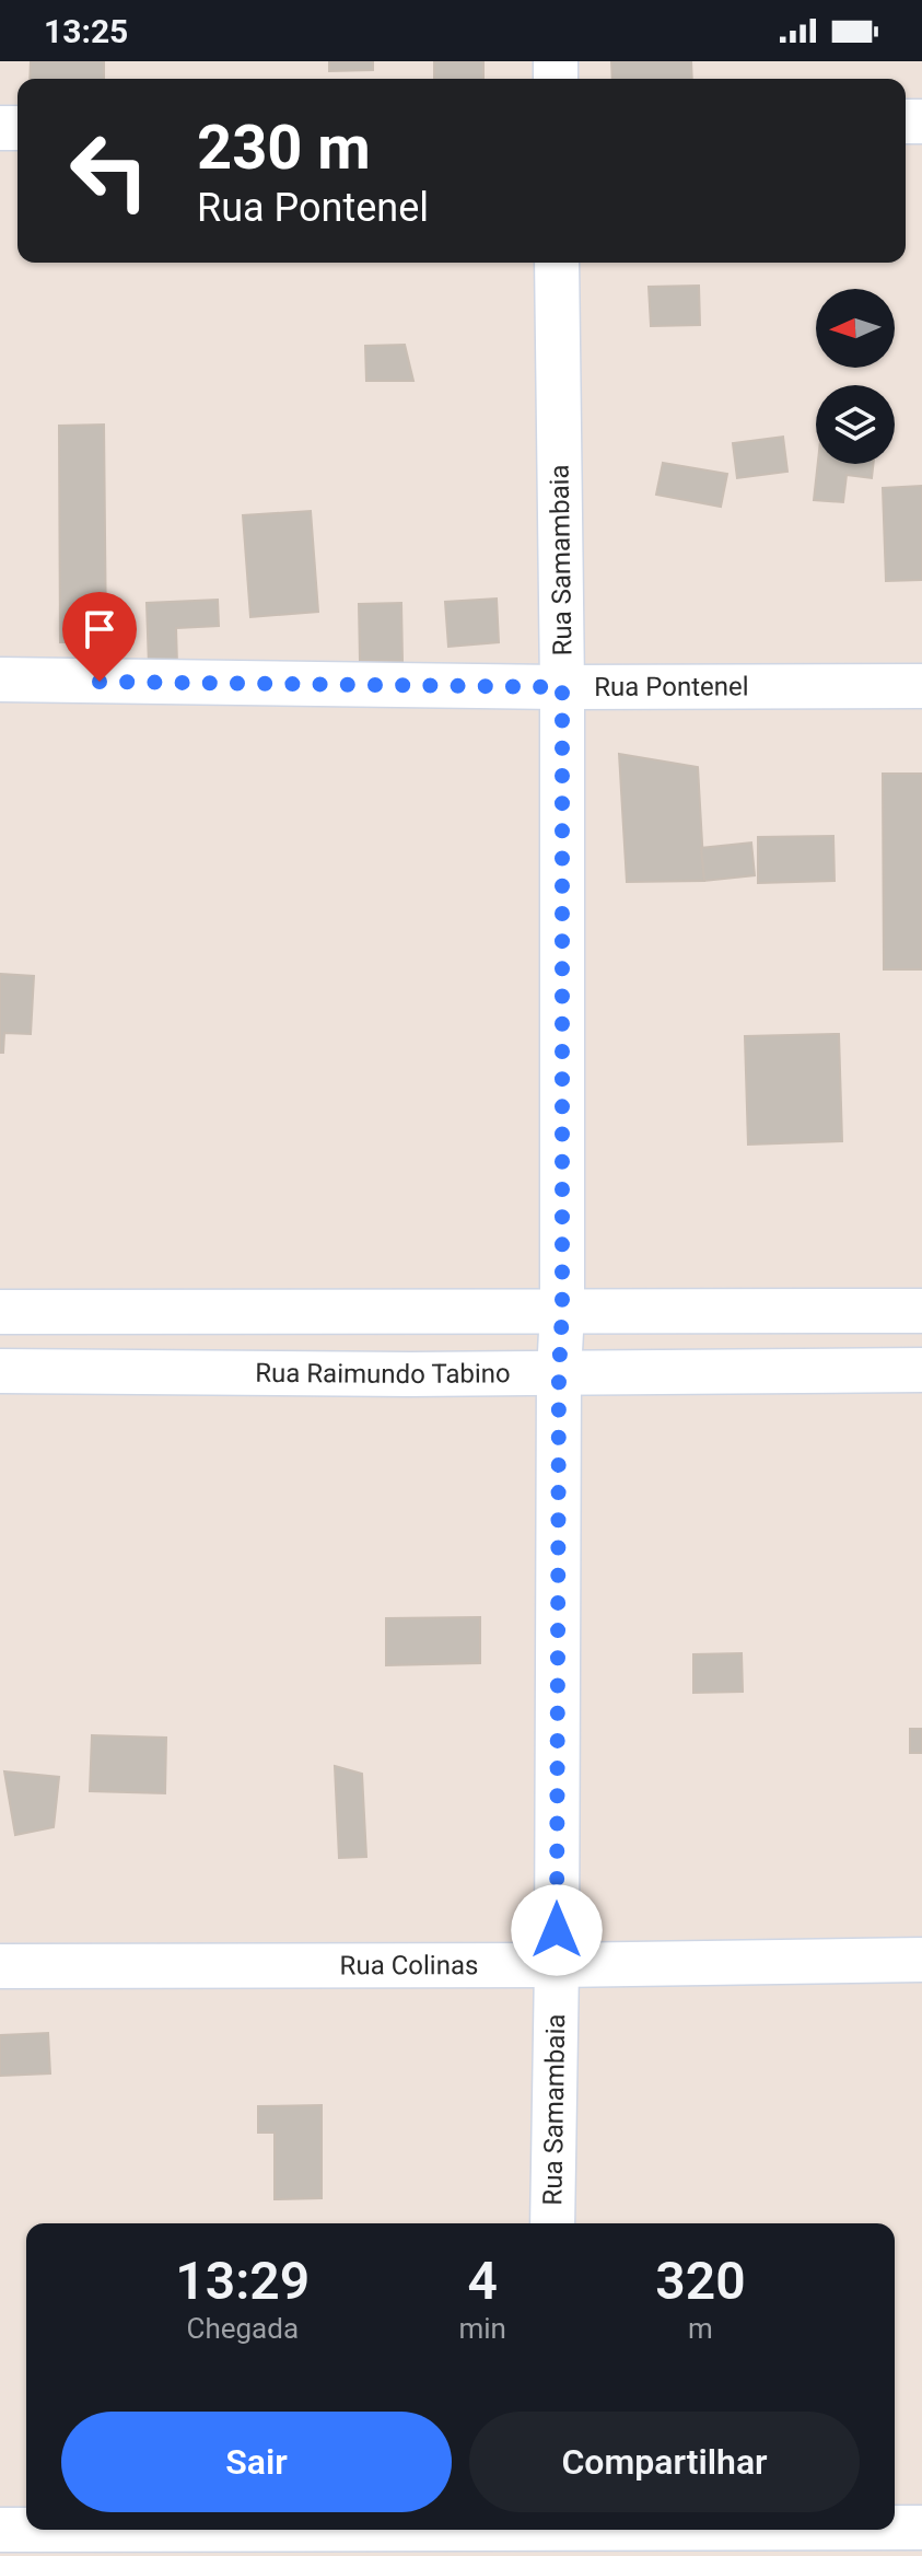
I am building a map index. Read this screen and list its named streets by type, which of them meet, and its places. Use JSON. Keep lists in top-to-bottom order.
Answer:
{
  "streets": {
    "street": [
      "Rua Samambaia",
      "Rua Pontenel",
      "Rua Raimundo Tabino",
      "Rua Colinas"
    ]
  },
  "crossings": [
    ["Rua Samambaia", "Rua Pontenel"],
    ["Rua Samambaia", "Rua Raimundo Tabino"],
    ["Rua Samambaia", "Rua Colinas"]
  ],
  "north": "left",
  "page": {
    "status": "13:25",
    "turn": ["230 m", "Rua Pontenel"],
    "eta": [
      "13:29",
      "Chegada",
      "4",
      "min",
      "320",
      "m"
    ],
    "buttons": ["Sair", "Compartilhar"]
  }
}
